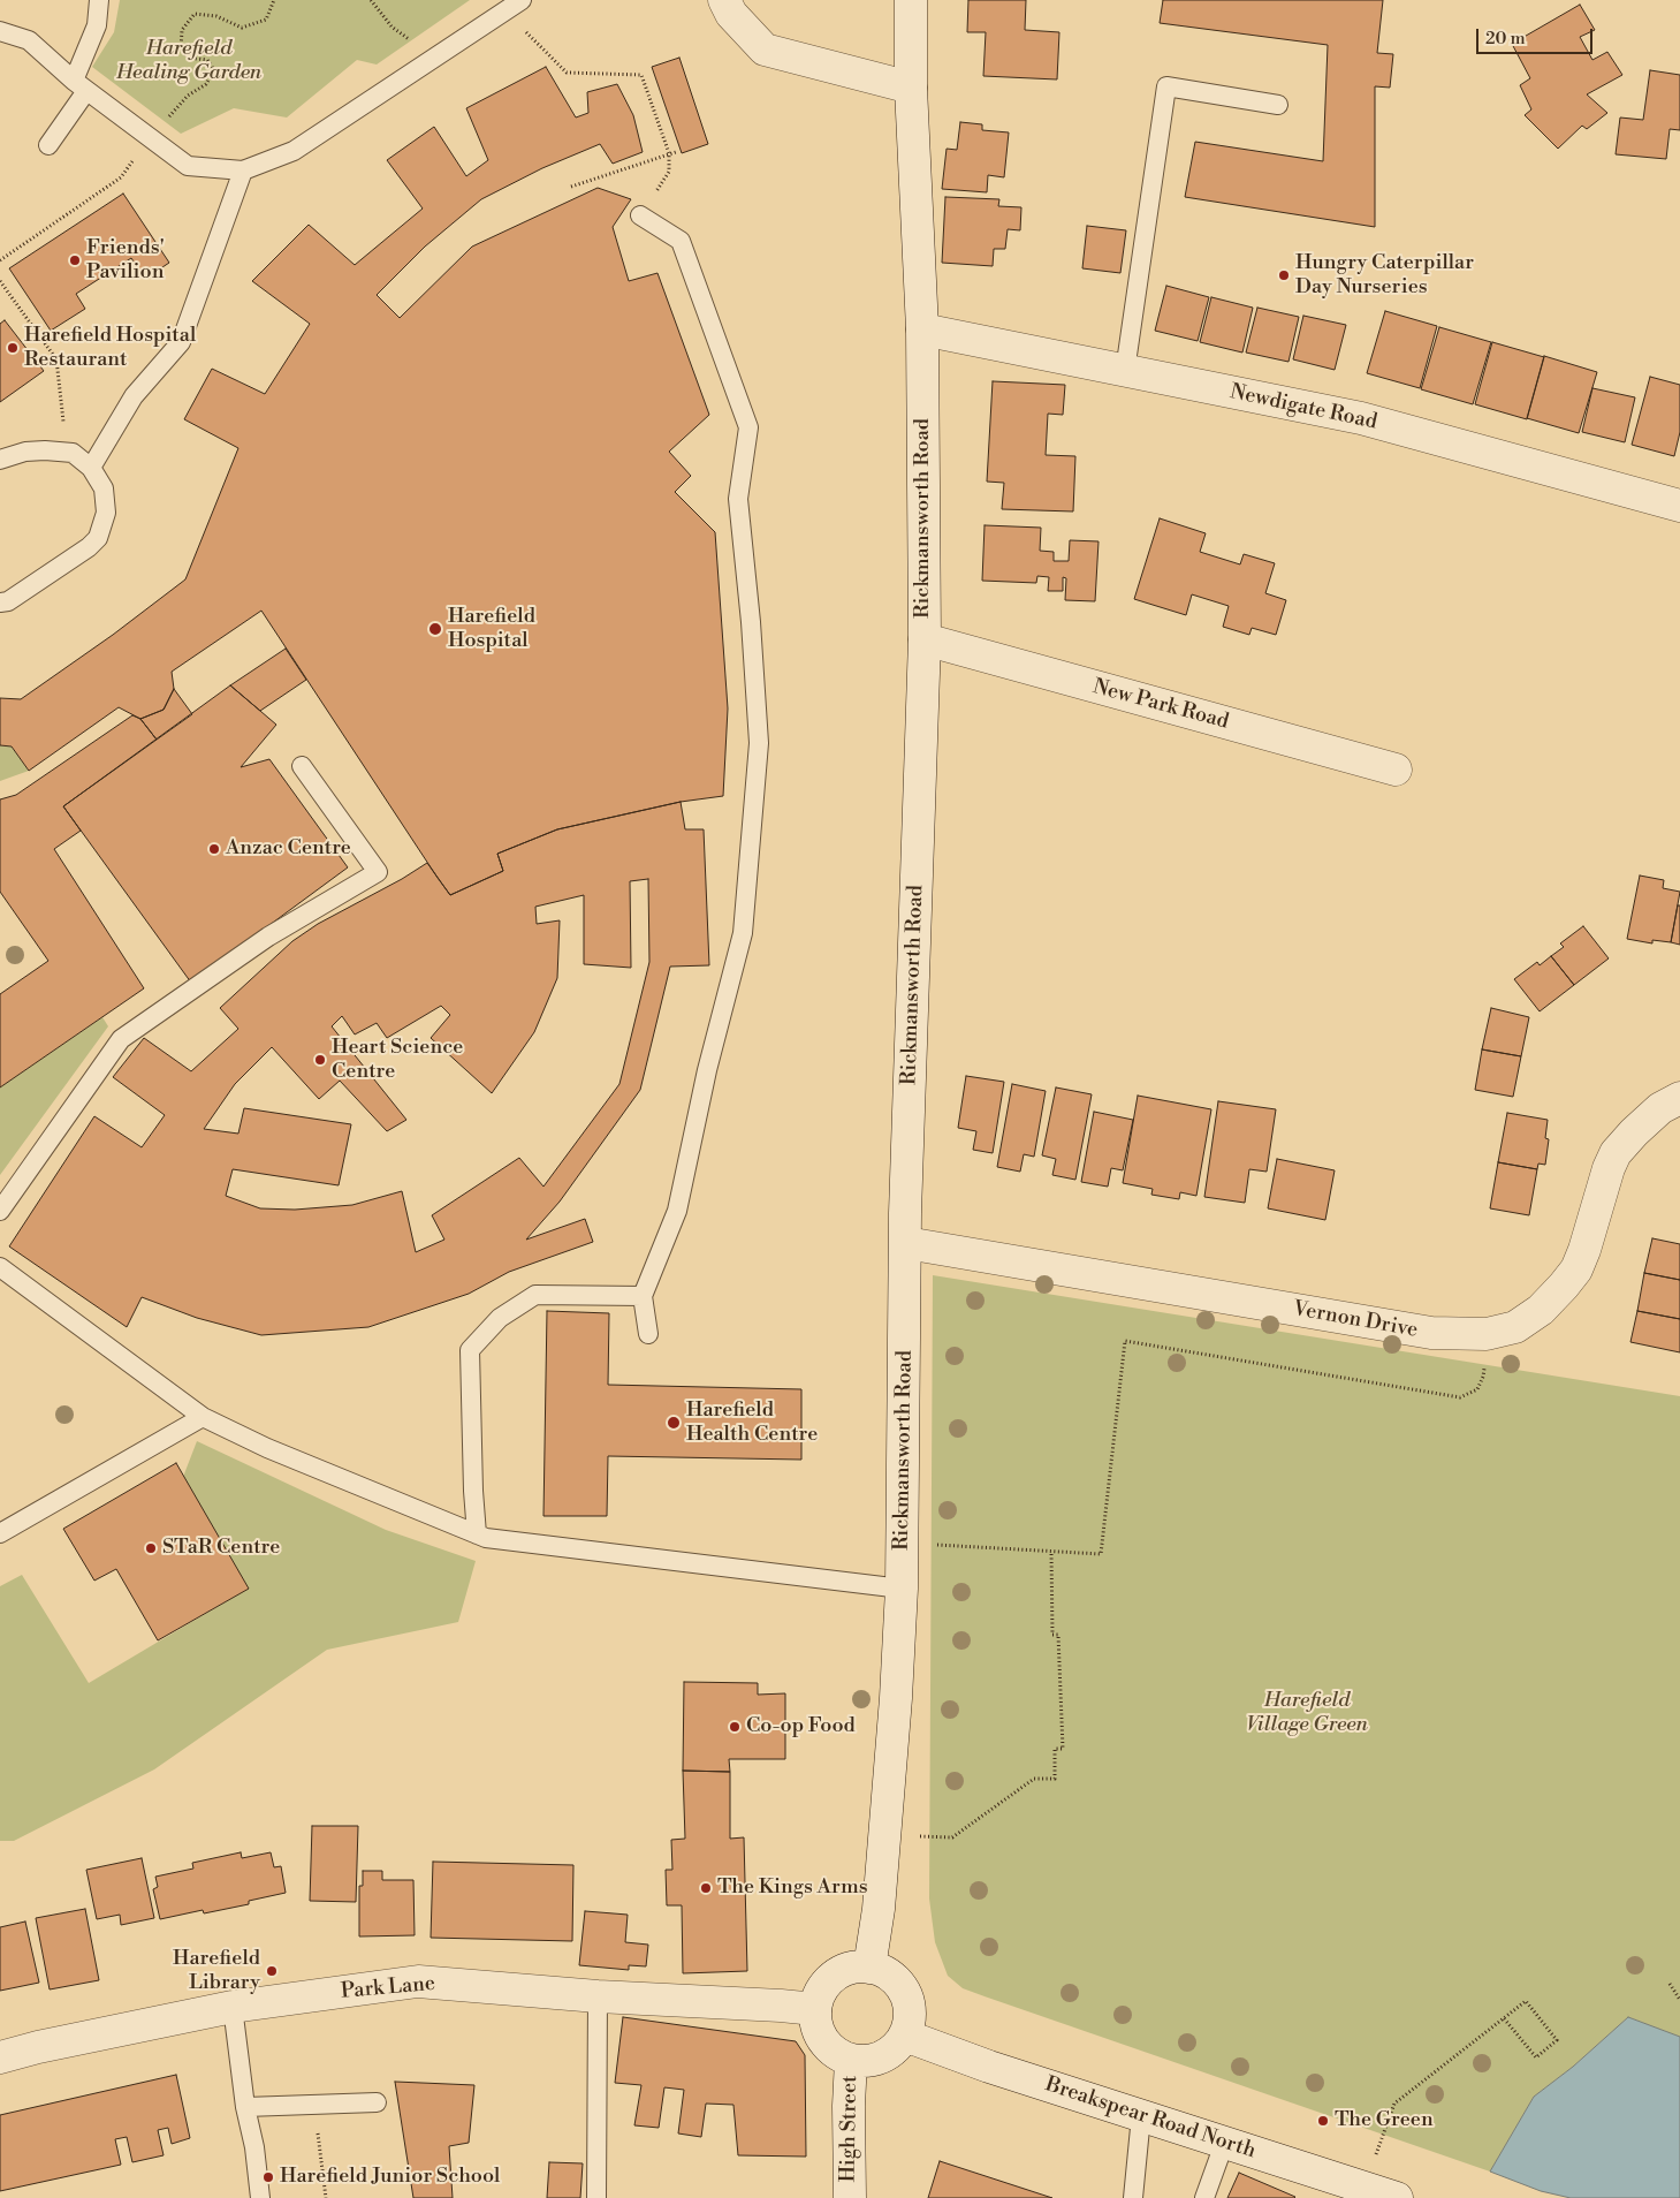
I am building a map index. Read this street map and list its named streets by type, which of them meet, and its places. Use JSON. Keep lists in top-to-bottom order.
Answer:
{
  "streets": {
    "street": [
      "Newdigate Road",
      "Rickmansworth Road",
      "New Park Road",
      "Vernon Drive",
      "Park Lane",
      "Breakspear Road North",
      "High Street"
    ]
  },
  "crossings": [
    ["Newdigate Road", "Rickmansworth Road"],
    ["Rickmansworth Road", "New Park Road"],
    ["Rickmansworth Road", "Vernon Drive"],
    ["Rickmansworth Road", "Park Lane"],
    ["Rickmansworth Road", "Breakspear Road North"],
    ["Rickmansworth Road", "High Street"],
    ["Park Lane", "Breakspear Road North"],
    ["Park Lane", "High Street"],
    ["Breakspear Road North", "High Street"]
  ],
  "parks": ["Harefield Healing Garden", "Harefield Village Green"],
  "places": [
    "Friends' Pavilion",
    "Hungry Caterpillar Day Nurseries",
    "Harefield Hospital Restaurant",
    "Harefield Hospital",
    "Anzac Centre",
    "Heart Science Centre",
    "Harefield Health Centre",
    "STaR Centre",
    "Co-op Food",
    "The Kings Arms",
    "Harefield Library",
    "The Green",
    "Harefield Junior School"
  ],
  "scale_bar": "20 m"
}
